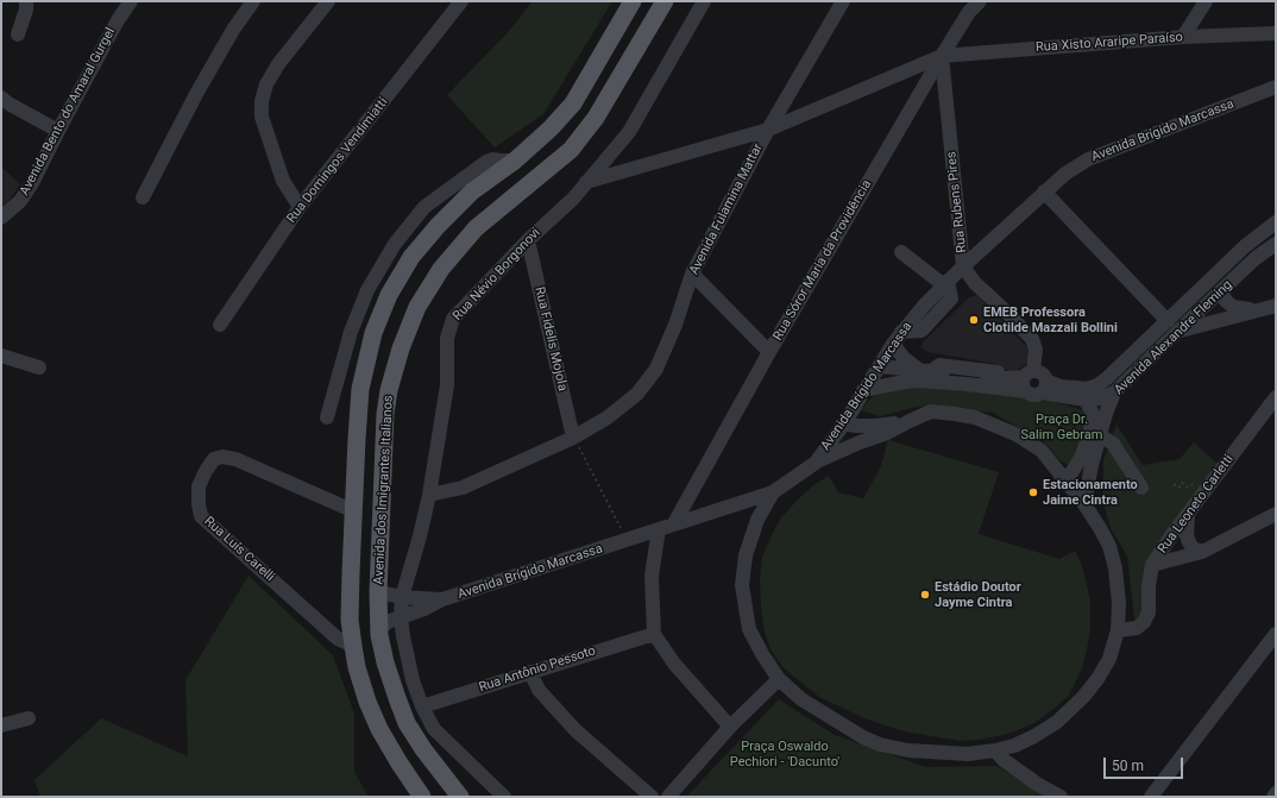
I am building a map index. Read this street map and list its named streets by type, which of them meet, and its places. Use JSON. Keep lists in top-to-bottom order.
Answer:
{
  "streets": {
    "main road": ["Avenida dos Imigrantes Italianos"],
    "street": [
      "Rua Xisto Araripe Paraíso",
      "Avenida Bento do Amaral Gurgel",
      "Avenida Brígido Marcassa",
      "Rua Domingos Vendimiatti",
      "Rua Rubens Pires",
      "Avenida Fulamina Mattar",
      "Rua Sóror Maria da Providência",
      "Rua Névio Borgonovi",
      "Avenida Alexandre Fleming",
      "Rua Fidelis Mojola",
      "Rua Leoneto Carletti",
      "Rua Luís Carelli",
      "Rua Antônio Pessoto"
    ]
  },
  "crossings": [
    ["Rua Xisto Araripe Paraíso", "Rua Rubens Pires"],
    ["Rua Xisto Araripe Paraíso", "Avenida Fulamina Mattar"],
    ["Rua Xisto Araripe Paraíso", "Rua Sóror Maria da Providência"],
    ["Rua Xisto Araripe Paraíso", "Rua Névio Borgonovi"],
    ["Avenida Brígido Marcassa", "Rua Rubens Pires"],
    ["Avenida Brígido Marcassa", "Rua Sóror Maria da Providência"],
    ["Avenida Brígido Marcassa", "Rua Névio Borgonovi"],
    ["Avenida Brígido Marcassa", "Avenida dos Imigrantes Italianos"],
    ["Rua Rubens Pires", "Rua Sóror Maria da Providência"],
    ["Avenida Fulamina Mattar", "Rua Névio Borgonovi"],
    ["Avenida Fulamina Mattar", "Rua Fidelis Mojola"],
    ["Rua Névio Borgonovi", "Rua Fidelis Mojola"],
    ["Rua Névio Borgonovi", "Rua Antônio Pessoto"]
  ],
  "parks": ["Praça Dr. Salim Gebram", "Praça Oswaldo Pechiori - 'Dacunto'"],
  "places": ["EMEB Professora Clotilde Mazzali Bollini", "Estacionamento Jaime Cintra", "Estádio Doutor Jayme Cintra"],
  "scale_bar": "50 m"
}
